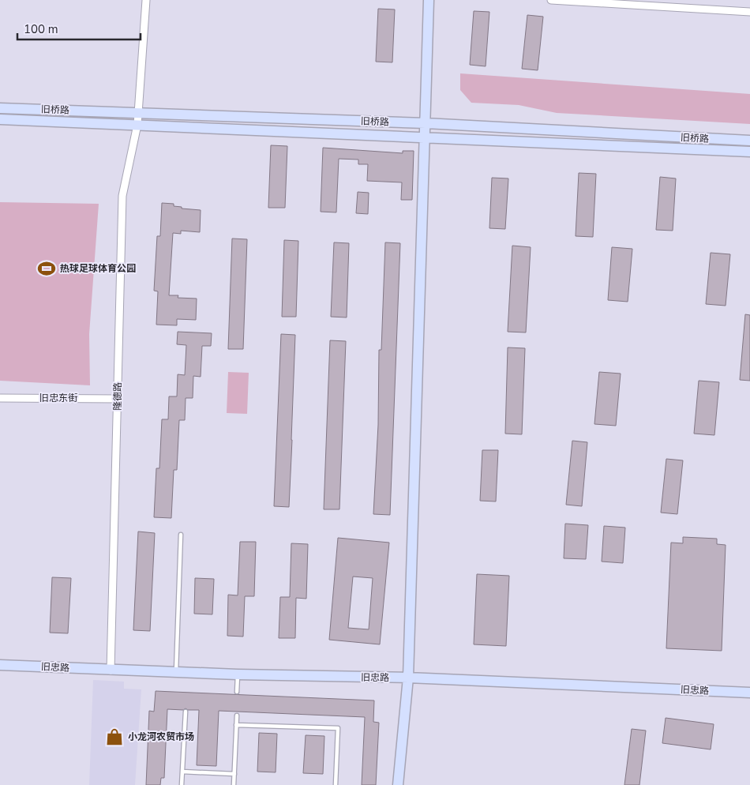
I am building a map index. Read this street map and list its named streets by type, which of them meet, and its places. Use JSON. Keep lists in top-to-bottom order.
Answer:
{
  "streets": {
    "street": [
      "旧桥路",
      "隆德路",
      "旧忠东街",
      "旧忠路"
    ]
  },
  "crossings": [
    ["旧桥路", "隆德路"],
    ["隆德路", "旧忠东街"],
    ["隆德路", "旧忠路"]
  ],
  "places": {
    "sports": ["热球足球体育公园"],
    "shop": ["小龙河农贸市场"]
  },
  "scale_bar": "100 m"
}
